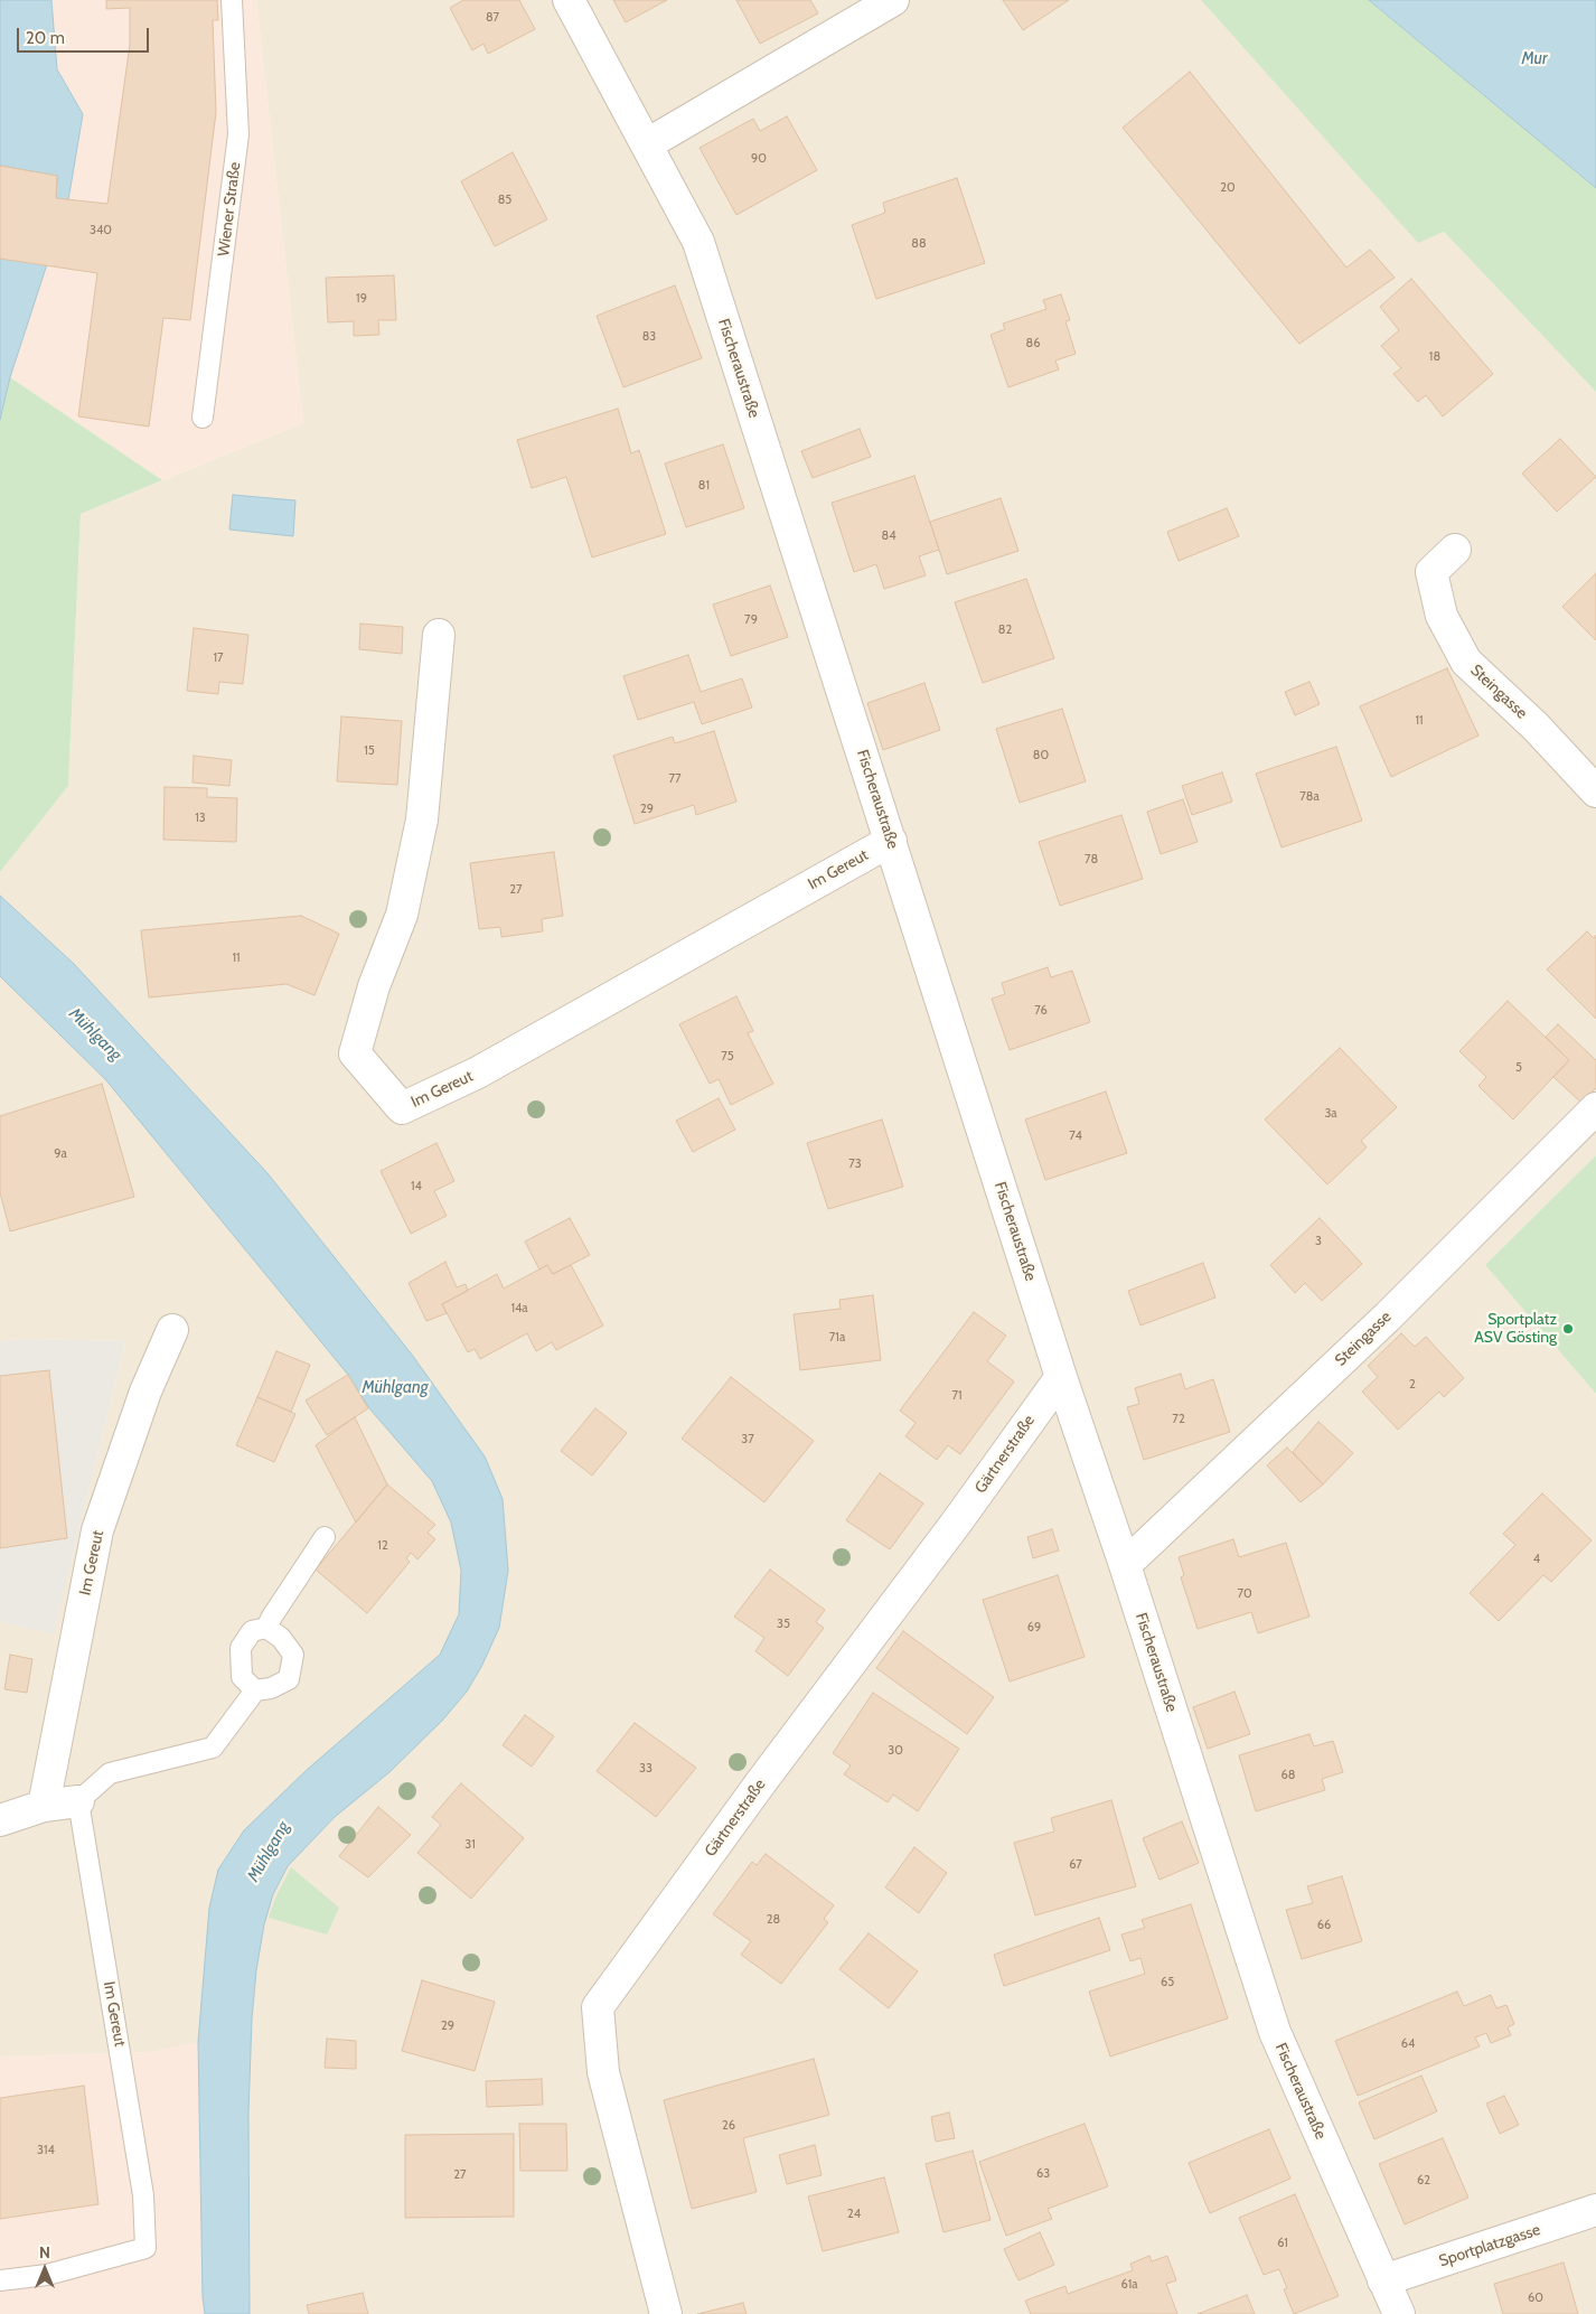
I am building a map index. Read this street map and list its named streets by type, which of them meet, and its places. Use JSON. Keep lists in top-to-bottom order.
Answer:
{
  "streets": {
    "street": [
      "Fischeraustraße",
      "Steingasse",
      "Im Gereut",
      "Gärtnerstraße",
      "Sportplatzgasse"
    ],
    "lane": ["Wiener Straße"]
  },
  "crossings": [
    ["Fischeraustraße", "Steingasse"],
    ["Fischeraustraße", "Im Gereut"],
    ["Fischeraustraße", "Gärtnerstraße"],
    ["Fischeraustraße", "Sportplatzgasse"]
  ],
  "water": ["Mur", "Mühlgang"],
  "places": ["Sportplatz ASV Gösting"],
  "house_numbers": [
    "87",
    "90",
    "20",
    "85",
    "340",
    "88",
    "19",
    "83",
    "86",
    "18",
    "81",
    "84",
    "79",
    "82",
    "17",
    "11",
    "15",
    "80",
    "77",
    "78a",
    "29",
    "13",
    "78",
    "27",
    "11",
    "76",
    "75",
    "5",
    "3a",
    "74",
    "9a",
    "73",
    "14",
    "3",
    "14a",
    "71a",
    "2",
    "71",
    "72",
    "37",
    "12",
    "4",
    "70",
    "35",
    "69",
    "30",
    "33",
    "68",
    "31",
    "67",
    "28",
    "66",
    "65",
    "29",
    "64",
    "26",
    "314",
    "63",
    "27",
    "62",
    "24",
    "61",
    "61a",
    "60"
  ],
  "scale_bar": "20 m",
  "north": "top"
}
